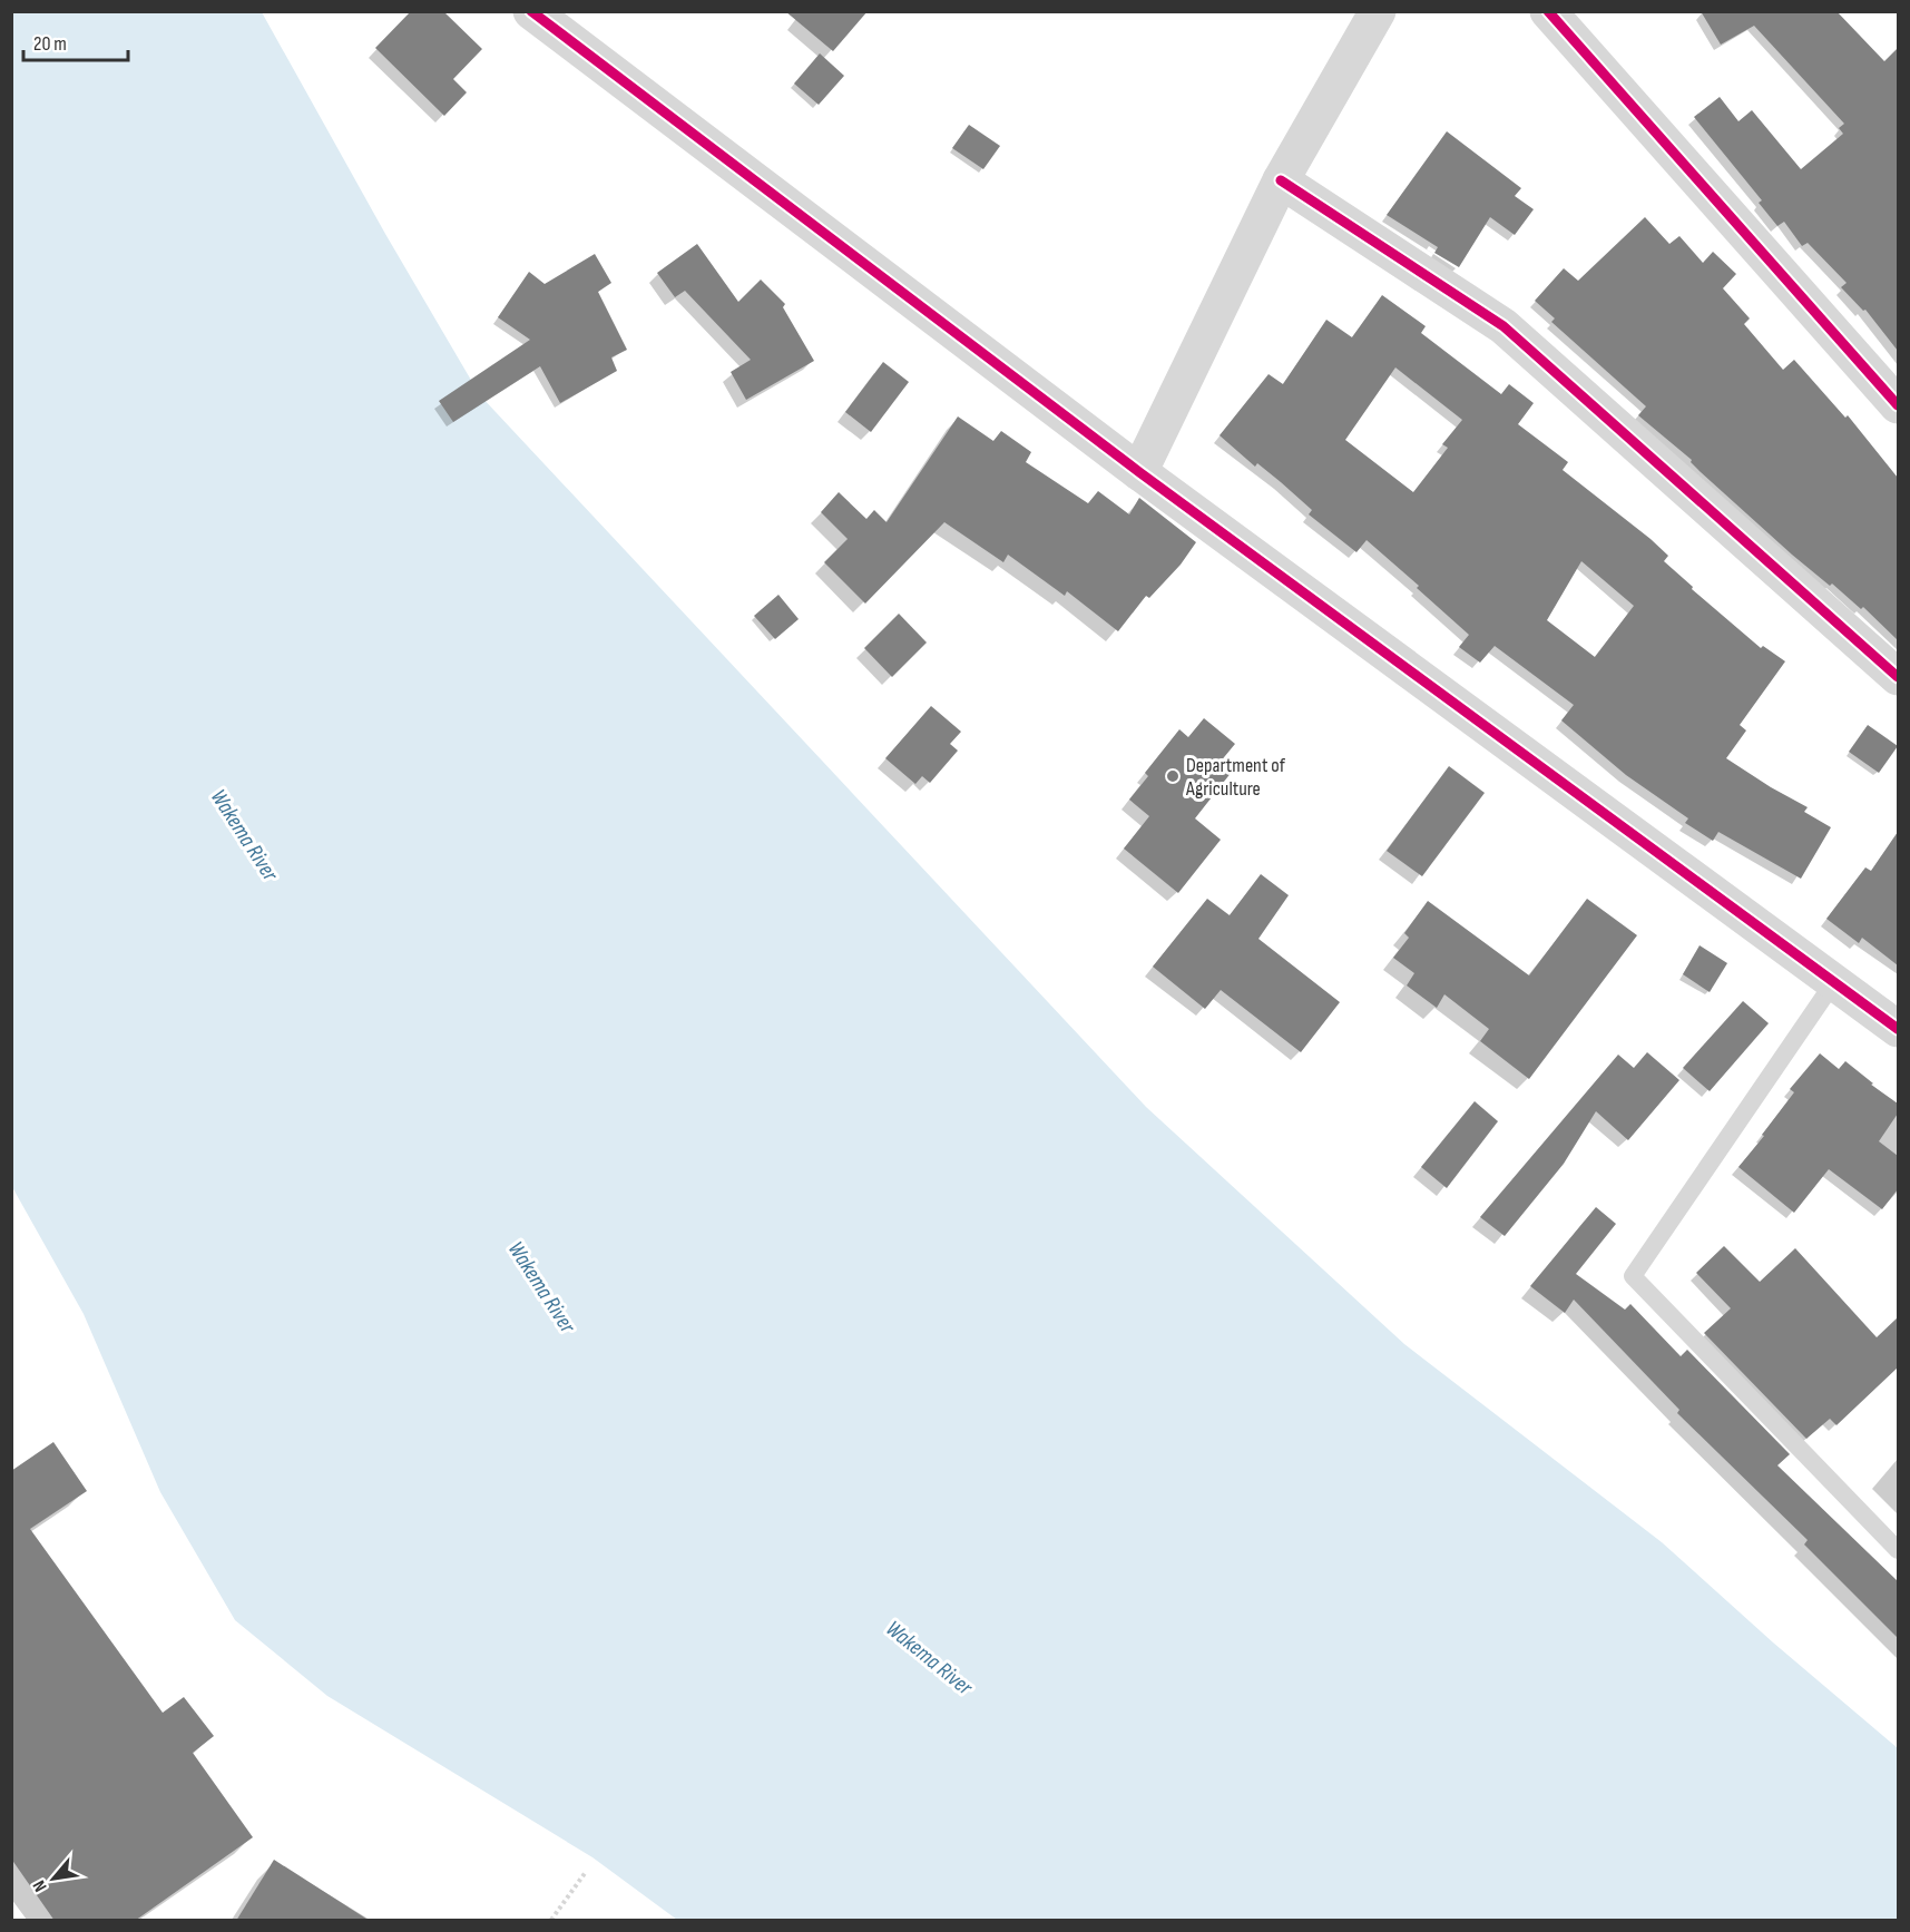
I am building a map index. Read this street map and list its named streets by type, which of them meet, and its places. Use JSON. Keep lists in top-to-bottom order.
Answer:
{
  "water": ["Wakema River"],
  "places": ["Department of Agriculture"],
  "scale_bar": "20 m",
  "north": "bottom left"
}
